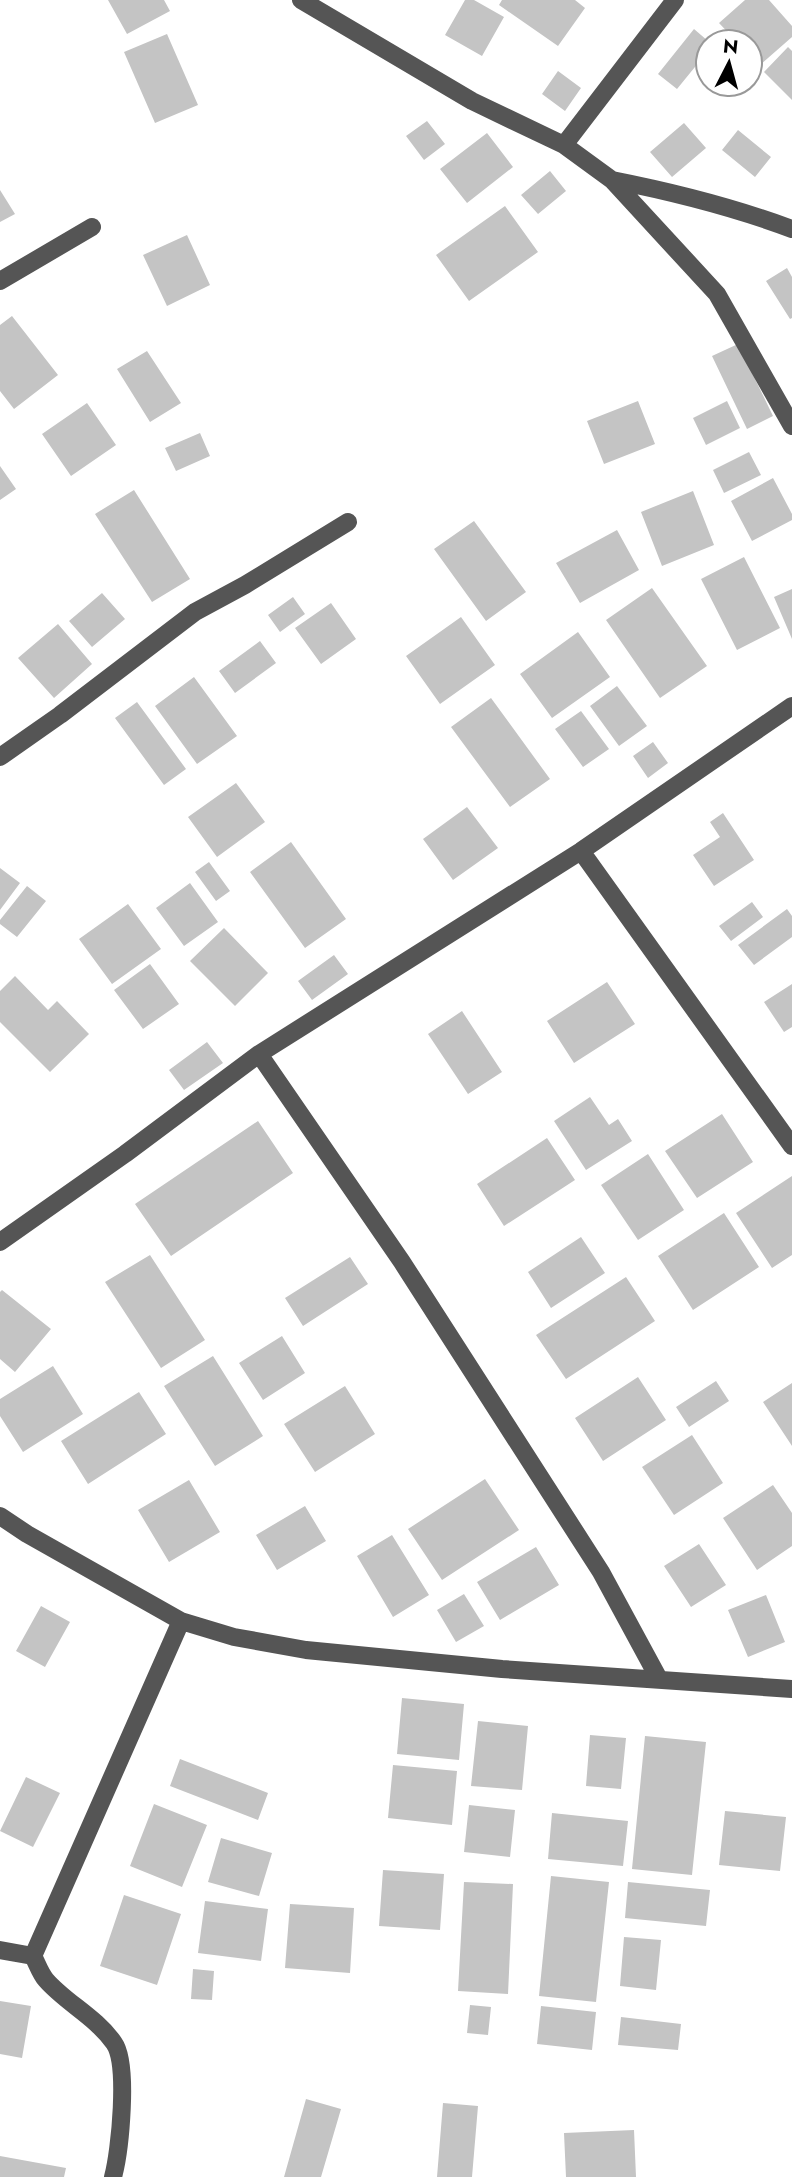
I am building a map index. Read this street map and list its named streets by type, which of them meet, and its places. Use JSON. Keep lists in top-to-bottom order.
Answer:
{
  "north": "top"
}
